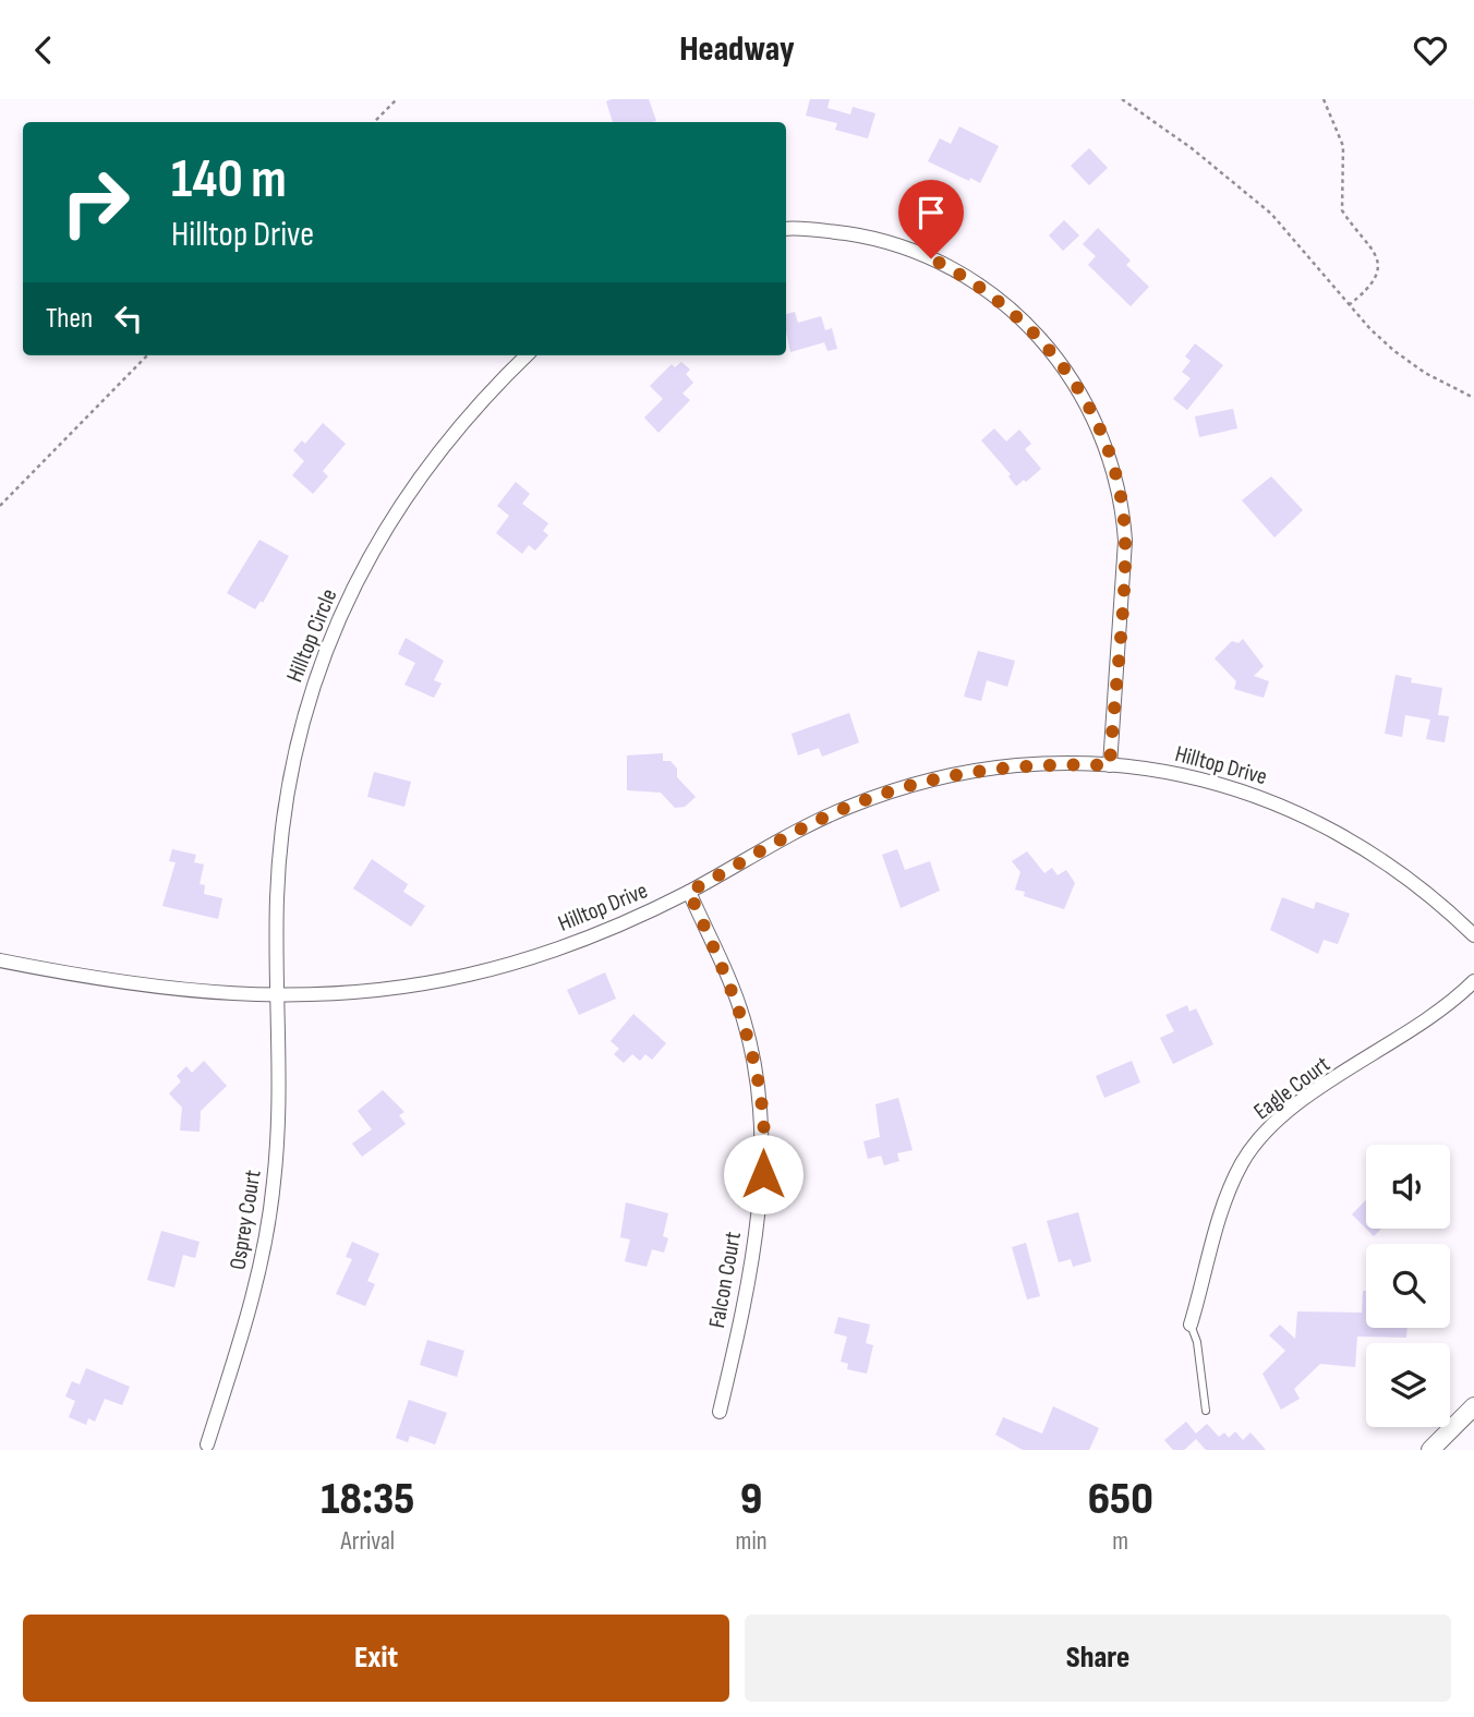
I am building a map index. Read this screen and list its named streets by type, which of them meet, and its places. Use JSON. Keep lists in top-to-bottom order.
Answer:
{
  "streets": {
    "street": [
      "Hilltop Circle",
      "Hilltop Drive",
      "Eagle Court",
      "Osprey Court",
      "Falcon Court"
    ]
  },
  "crossings": [
    ["Hilltop Circle", "Hilltop Drive"],
    ["Hilltop Circle", "Osprey Court"],
    ["Hilltop Drive", "Osprey Court"],
    ["Hilltop Drive", "Falcon Court"]
  ],
  "page": {
    "header": "Headway",
    "turn": ["140 m", "Hilltop Drive"],
    "then": "Then",
    "eta": [
      "18:35",
      "Arrival",
      "9",
      "min",
      "650",
      "m"
    ],
    "buttons": ["Exit", "Share"]
  }
}
